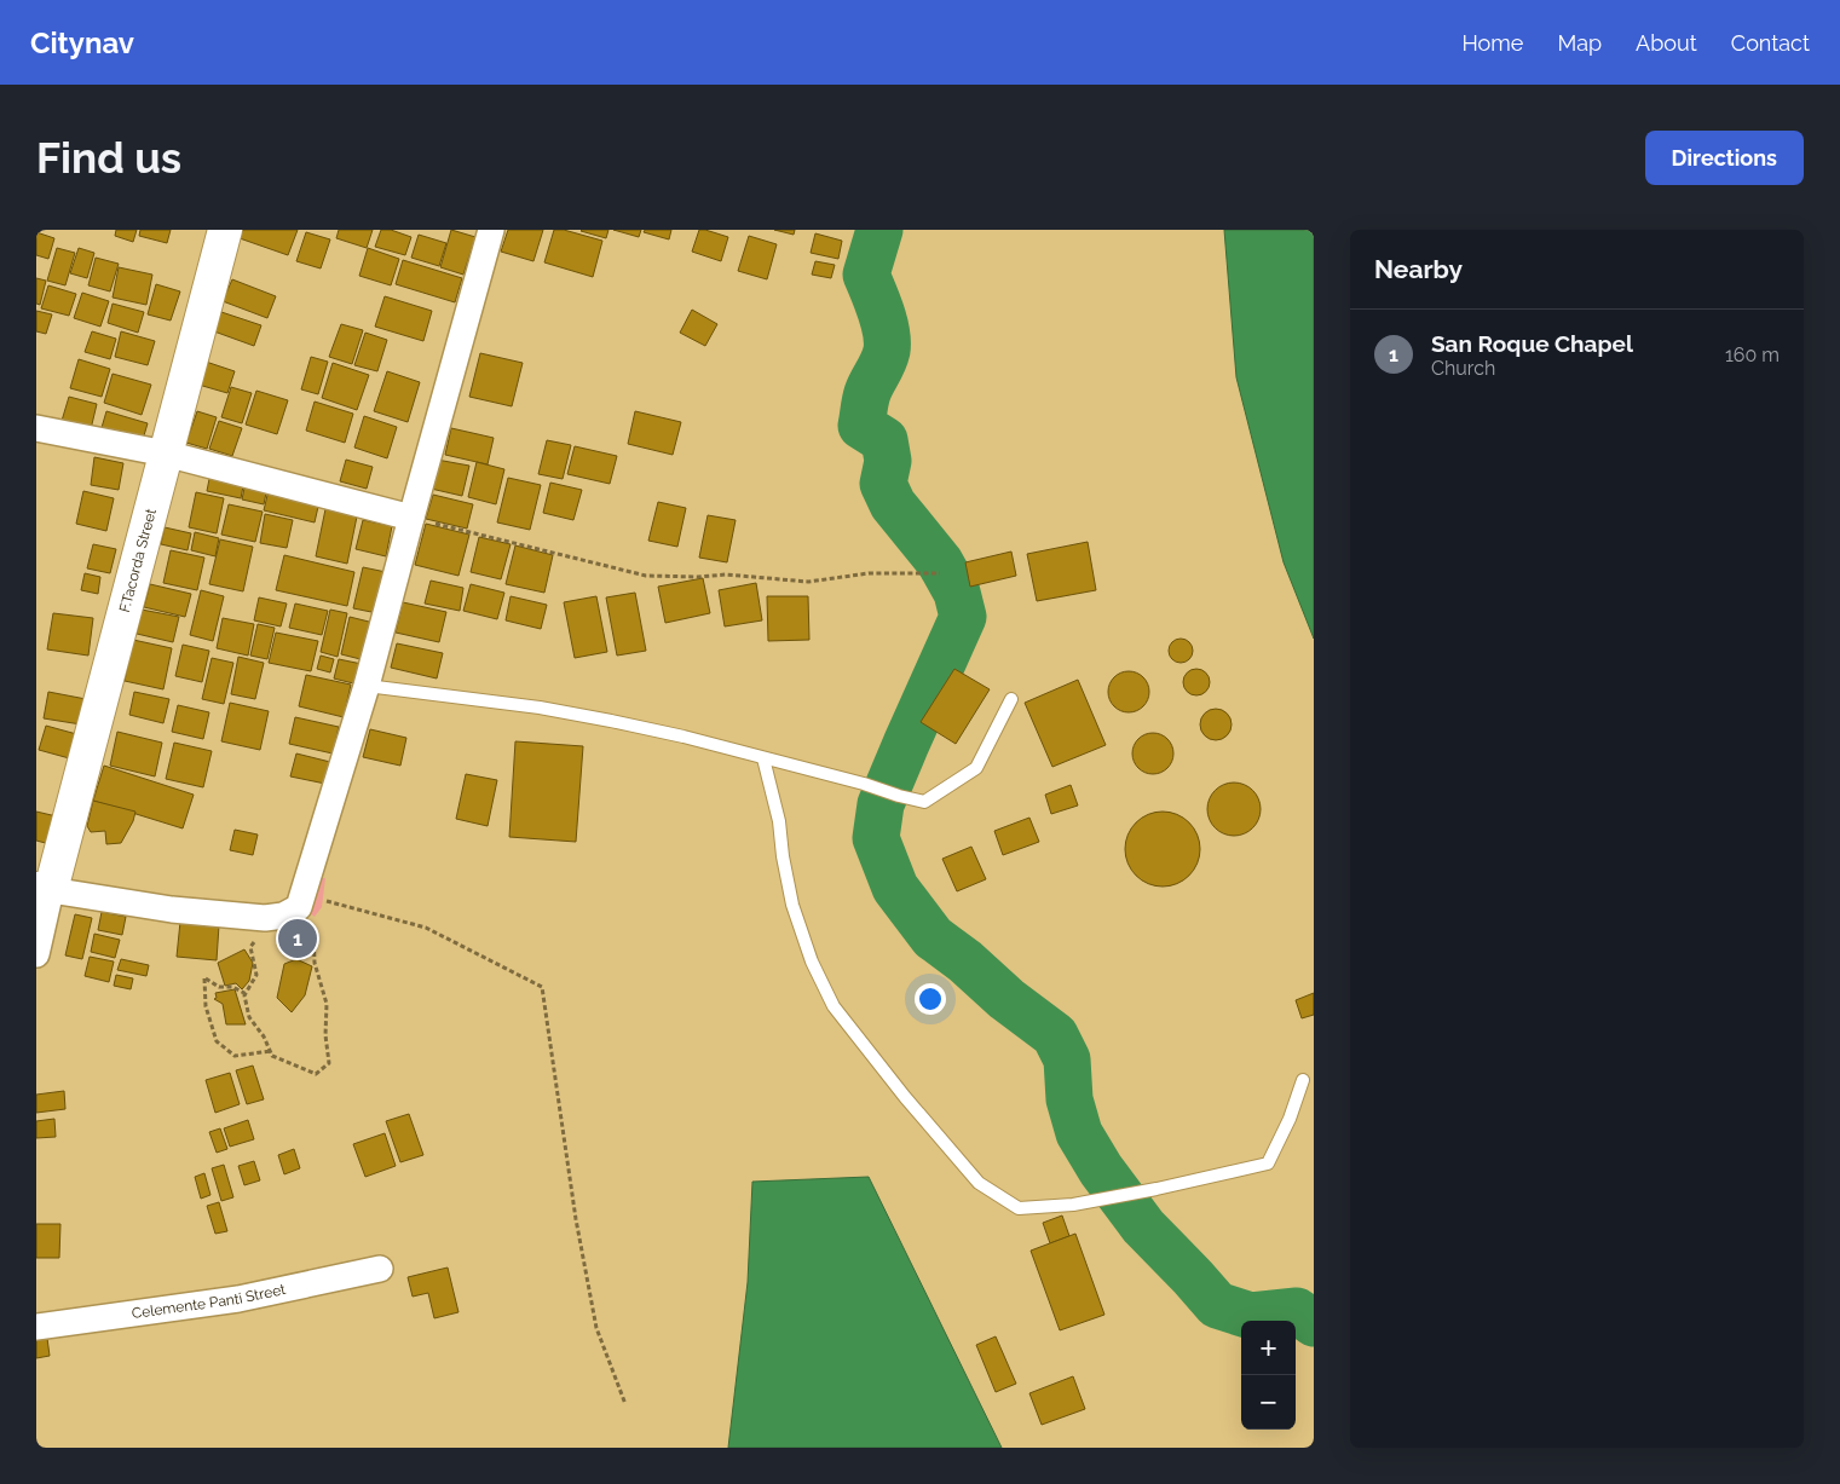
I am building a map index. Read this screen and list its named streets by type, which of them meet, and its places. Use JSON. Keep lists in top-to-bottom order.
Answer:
{
  "streets": {
    "street": ["F.Tacorda Street", "Celemente Panti Street"]
  },
  "page": {
    "header": "Citynav",
    "nav": [
      "Home",
      "Map",
      "About",
      "Contact"
    ],
    "buttons": "Directions",
    "title": "Find us",
    "heading": "Nearby",
    "list": [
      {
        "mark": "1",
        "name": "San Roque Chapel",
        "note": "Church",
        "value": "160 m"
      }
    ],
    "pins": "1",
    "map_buttons": ["+", "−"]
  }
}
